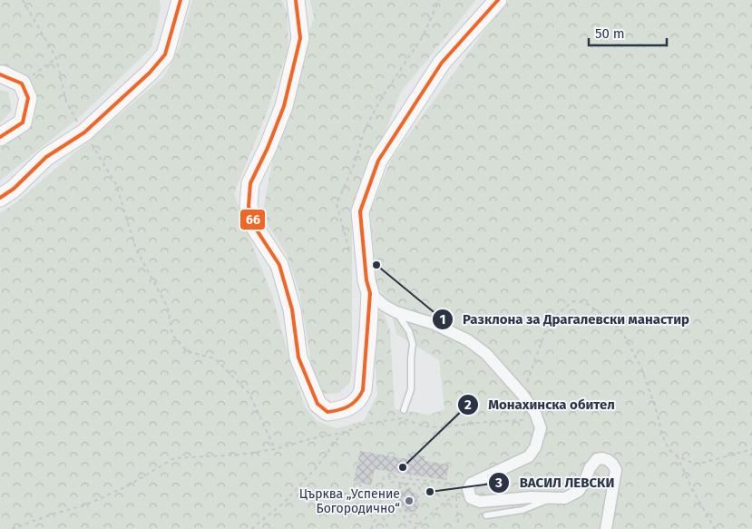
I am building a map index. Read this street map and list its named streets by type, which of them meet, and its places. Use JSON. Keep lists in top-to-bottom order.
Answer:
{
  "places": [
    "Разклона за Драгалевски манастир",
    "Монахинска обител",
    "ВАСИЛ ЛЕВСКИ",
    "Църква „Успение Богородично“"
  ],
  "lines": ["transit line 66"],
  "scale_bar": "50 m"
}
